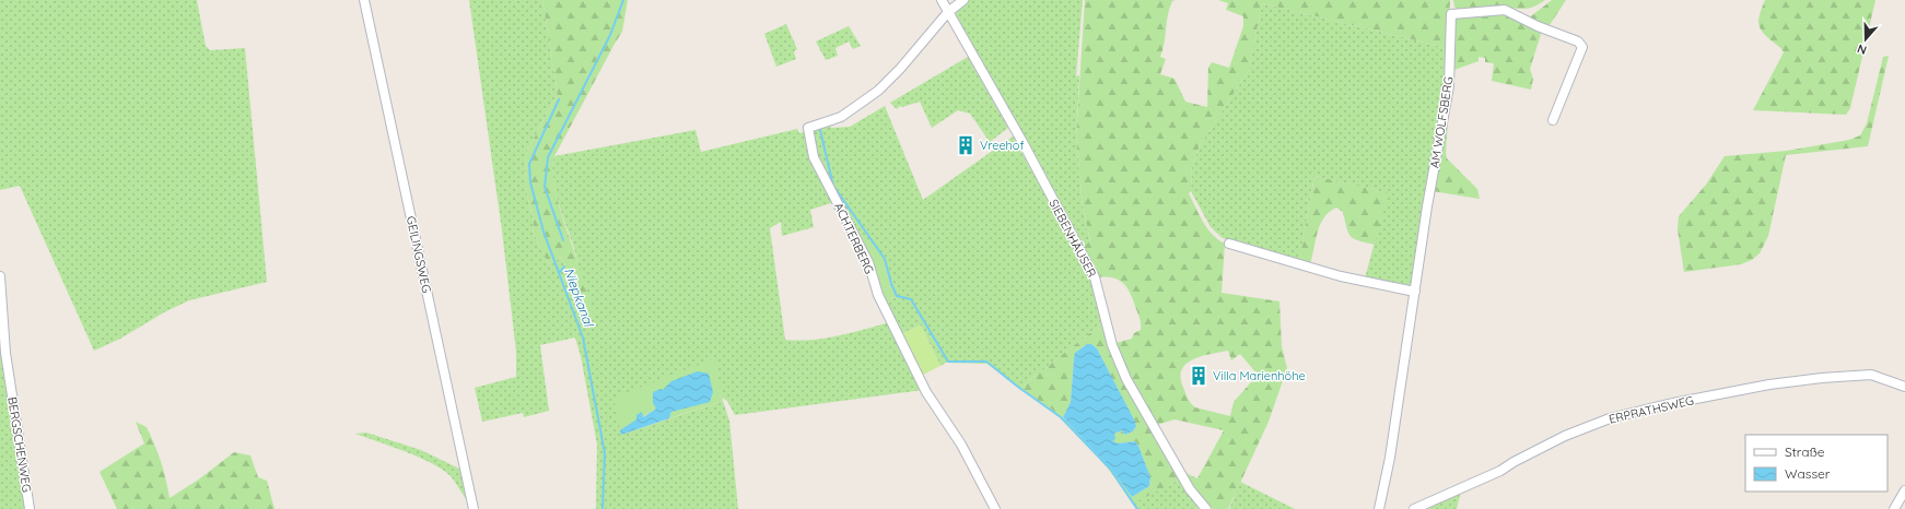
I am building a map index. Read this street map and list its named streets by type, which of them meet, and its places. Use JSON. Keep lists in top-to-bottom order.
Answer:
{
  "streets": {
    "street": [
      "AM WOLFSBERG",
      "ACHTERBERG",
      "SIEBENHÄUSER",
      "GEILINGSWEG",
      "ERPRATHSWEG",
      "BERGSCHENWEG"
    ]
  },
  "crossings": [
    ["ACHTERBERG", "SIEBENHÄUSER"]
  ],
  "water": ["Niepkanal"],
  "places": {
    "building": ["Vreehof", "Villa Marienhöhe"]
  },
  "legend": ["Straße", "Wasser"],
  "north": "bottom"
}
